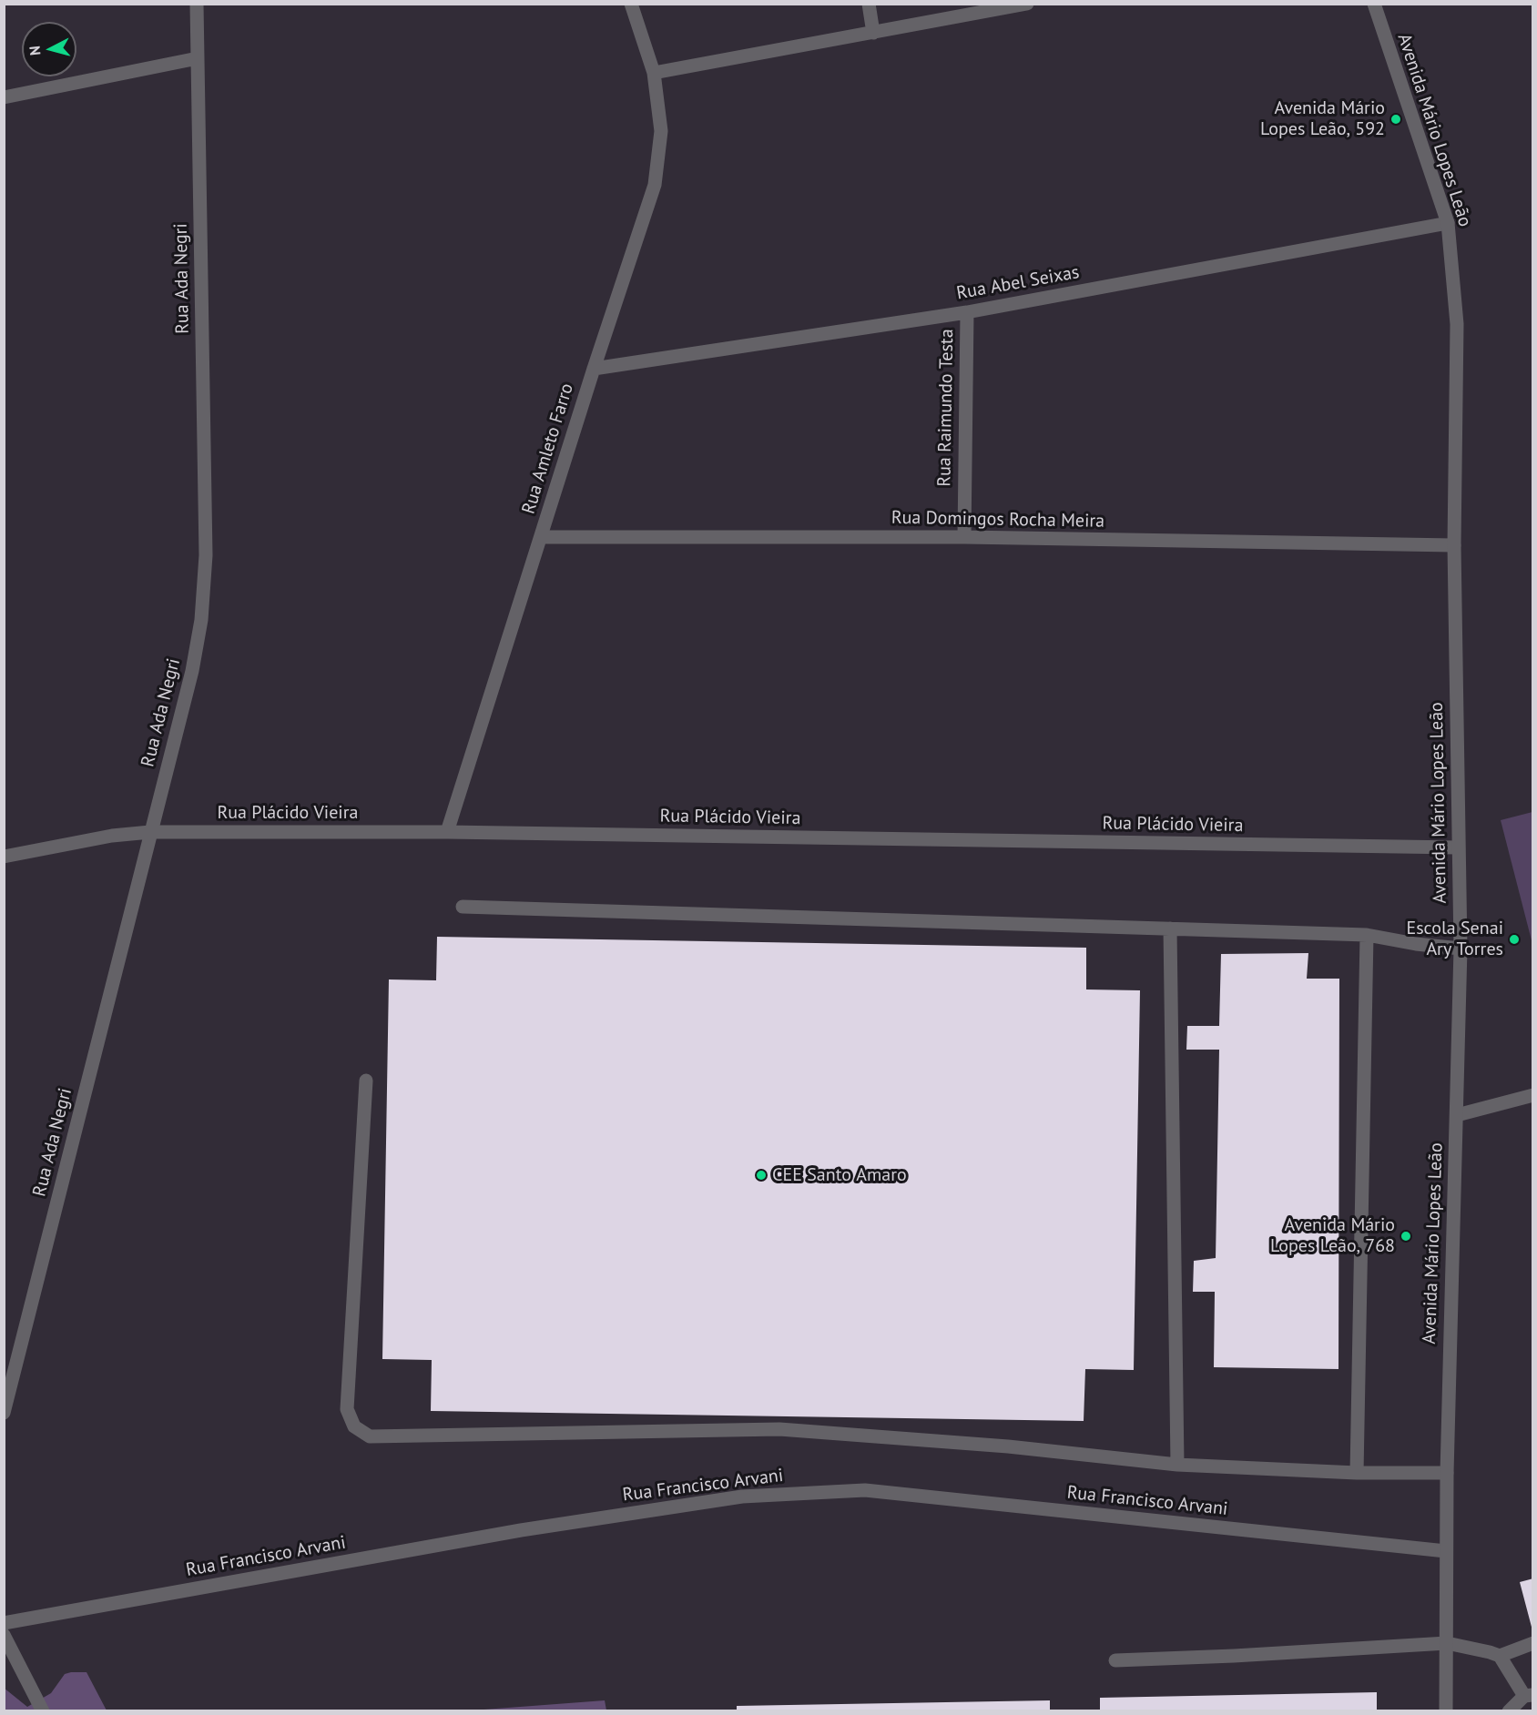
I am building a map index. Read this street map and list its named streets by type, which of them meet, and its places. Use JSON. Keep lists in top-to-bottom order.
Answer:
{
  "streets": {
    "street": [
      "Avenida Mário Lopes Leão",
      "Rua Ada Negri",
      "Rua Abel Seixas",
      "Rua Raimundo Testa",
      "Rua Amleto Farro",
      "Rua Domingos Rocha Meira",
      "Rua Plácido Vieira",
      "Rua Francisco Arvani"
    ]
  },
  "crossings": [
    ["Avenida Mário Lopes Leão", "Rua Abel Seixas"],
    ["Avenida Mário Lopes Leão", "Rua Domingos Rocha Meira"],
    ["Avenida Mário Lopes Leão", "Rua Plácido Vieira"],
    ["Avenida Mário Lopes Leão", "Rua Francisco Arvani"],
    ["Rua Ada Negri", "Rua Plácido Vieira"],
    ["Rua Abel Seixas", "Rua Raimundo Testa"],
    ["Rua Abel Seixas", "Rua Amleto Farro"],
    ["Rua Raimundo Testa", "Rua Domingos Rocha Meira"],
    ["Rua Amleto Farro", "Rua Domingos Rocha Meira"],
    ["Rua Amleto Farro", "Rua Plácido Vieira"]
  ],
  "places": [
    "Avenida Mário Lopes Leão, 592",
    "Escola Senai Ary Torres",
    "CEE Santo Amaro",
    "Avenida Mário Lopes Leão, 768"
  ],
  "north": "left"
}
